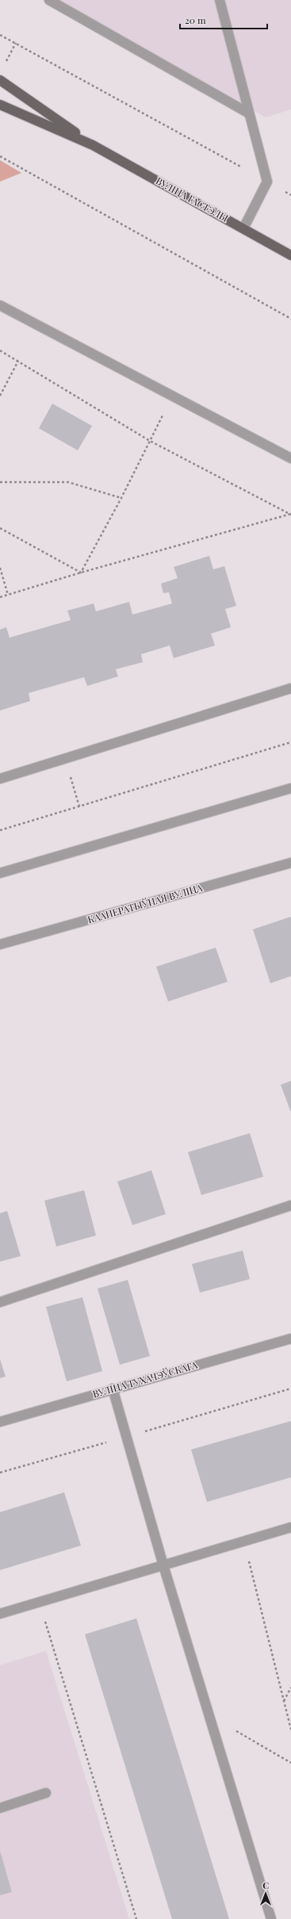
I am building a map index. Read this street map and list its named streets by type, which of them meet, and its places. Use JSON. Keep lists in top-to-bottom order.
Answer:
{
  "streets": {
    "main road": ["ВУЛІЦА ГАСТЭЛЫ"],
    "street": ["КААПЕРАТЫЎНАЯ ВУЛІЦА", "ВУЛІЦА ТУХАЧЭЎСКАГА"]
  },
  "scale_bar": "20 m",
  "north": "top"
}
